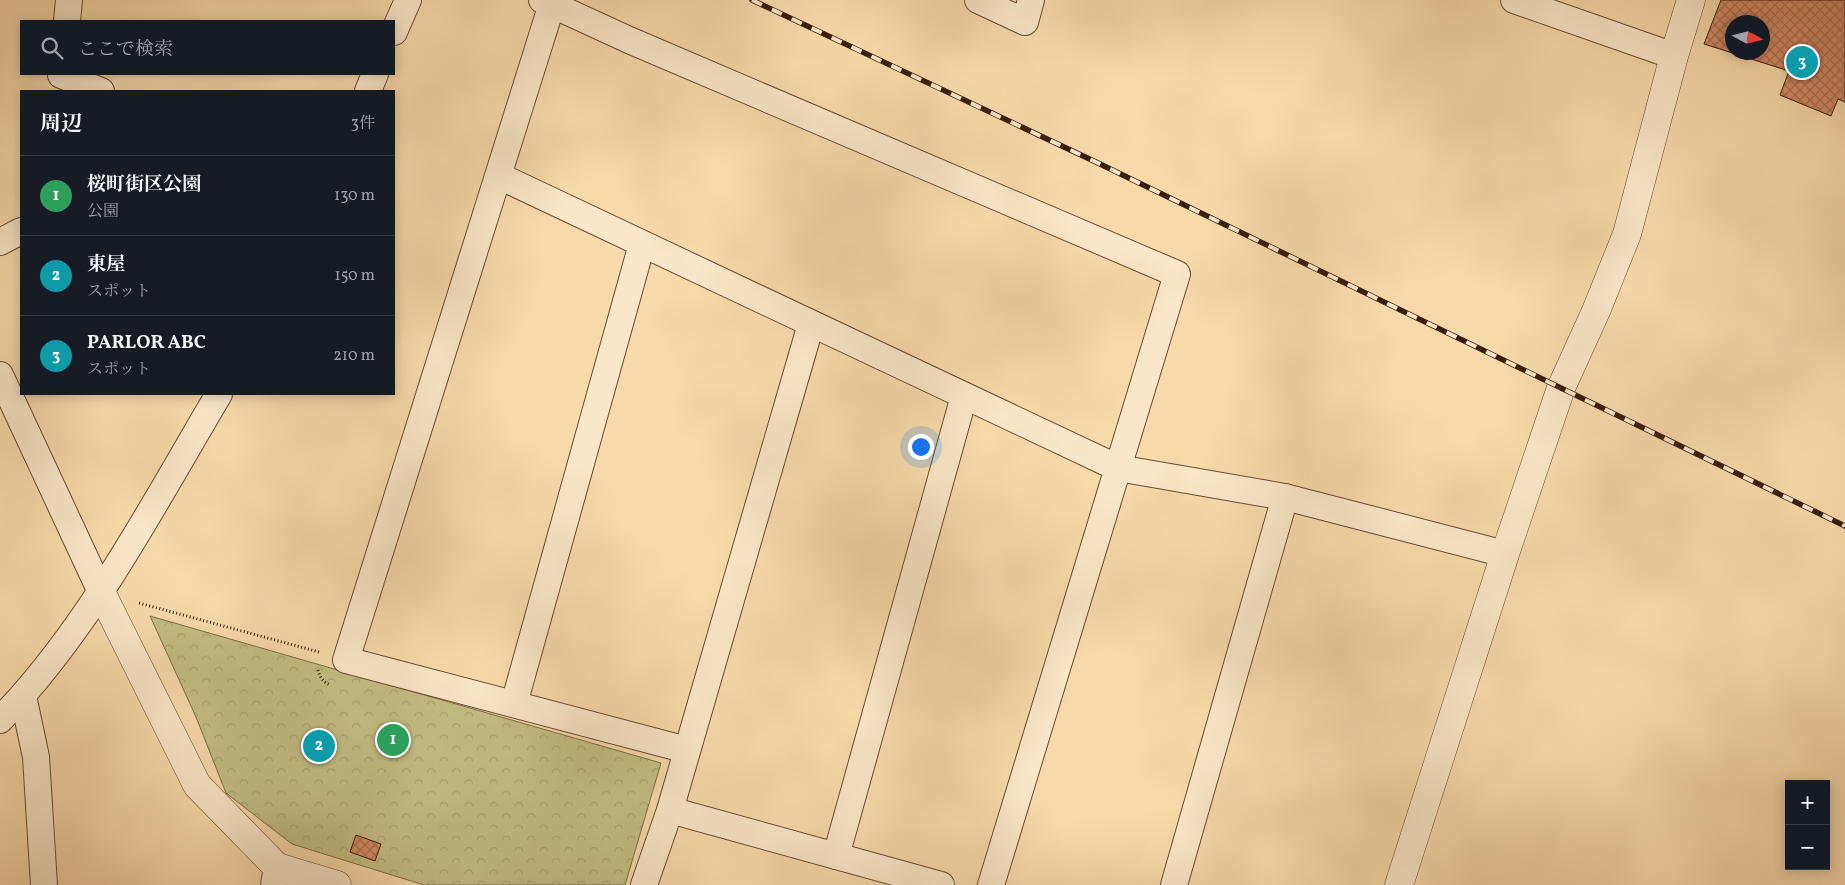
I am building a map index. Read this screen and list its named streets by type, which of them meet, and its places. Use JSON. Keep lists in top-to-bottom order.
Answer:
{
  "north": "right",
  "page": {
    "search": "ここで検索",
    "pins": ["3", "1", "2"],
    "heading": ["周辺", "3件"],
    "list": [
      {
        "mark": "1",
        "name": "桜町街区公園",
        "note": "公園",
        "value": "130 m"
      },
      {
        "mark": "2",
        "name": "東屋",
        "note": "スポット",
        "value": "150 m"
      },
      {
        "mark": "3",
        "name": "PARLOR ABC",
        "note": "スポット",
        "value": "210 m"
      }
    ],
    "map_buttons": ["+", "−"]
  }
}
